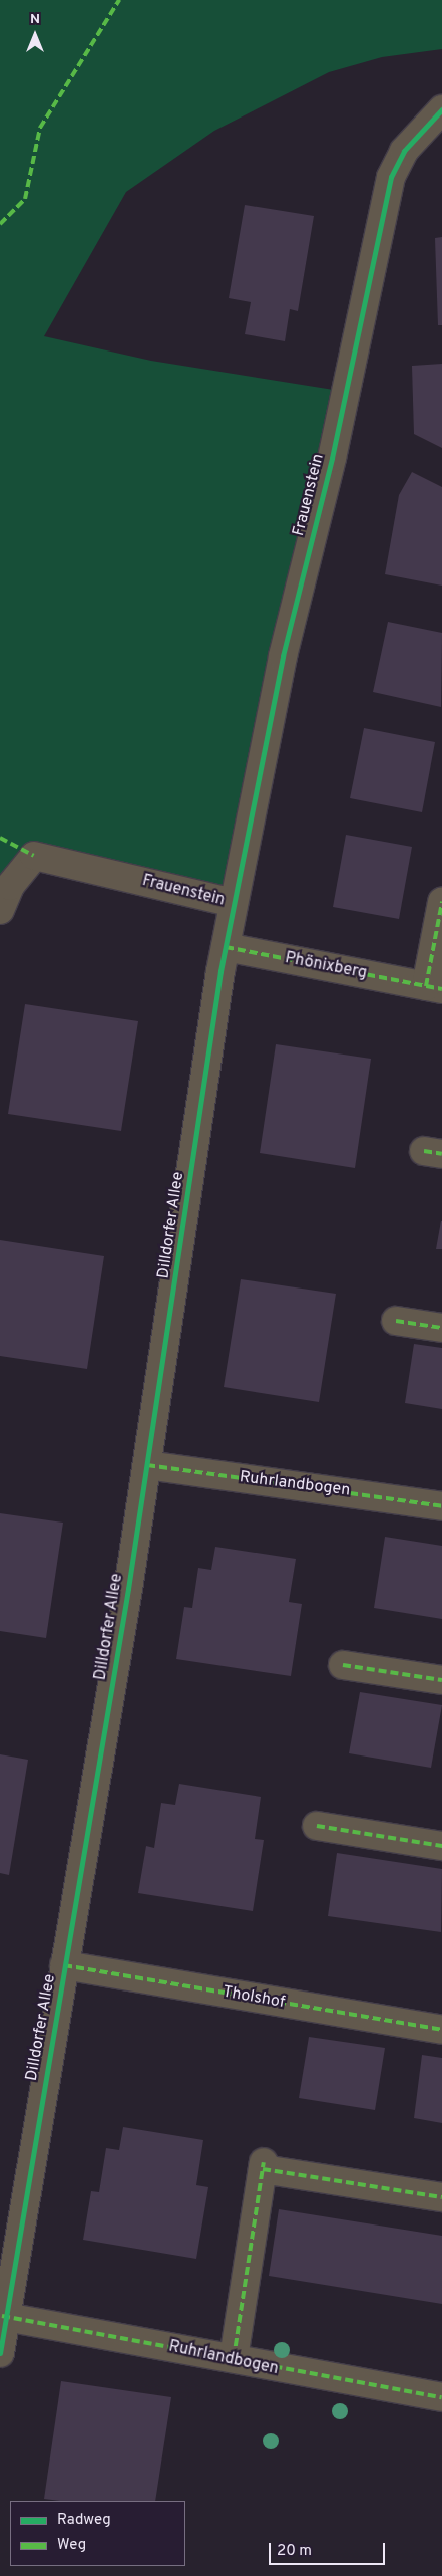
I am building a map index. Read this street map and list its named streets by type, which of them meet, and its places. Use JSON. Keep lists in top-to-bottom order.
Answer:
{
  "streets": {
    "street": [
      "Frauenstein",
      "Phönixberg",
      "Dilldorfer Allee",
      "Ruhrlandbogen",
      "Tholshof"
    ]
  },
  "crossings": [
    ["Frauenstein", "Dilldorfer Allee"],
    ["Phönixberg", "Dilldorfer Allee"],
    ["Dilldorfer Allee", "Ruhrlandbogen"],
    ["Dilldorfer Allee", "Tholshof"]
  ],
  "legend": ["Radweg", "Weg"],
  "scale_bar": "20 m",
  "north": "top"
}
